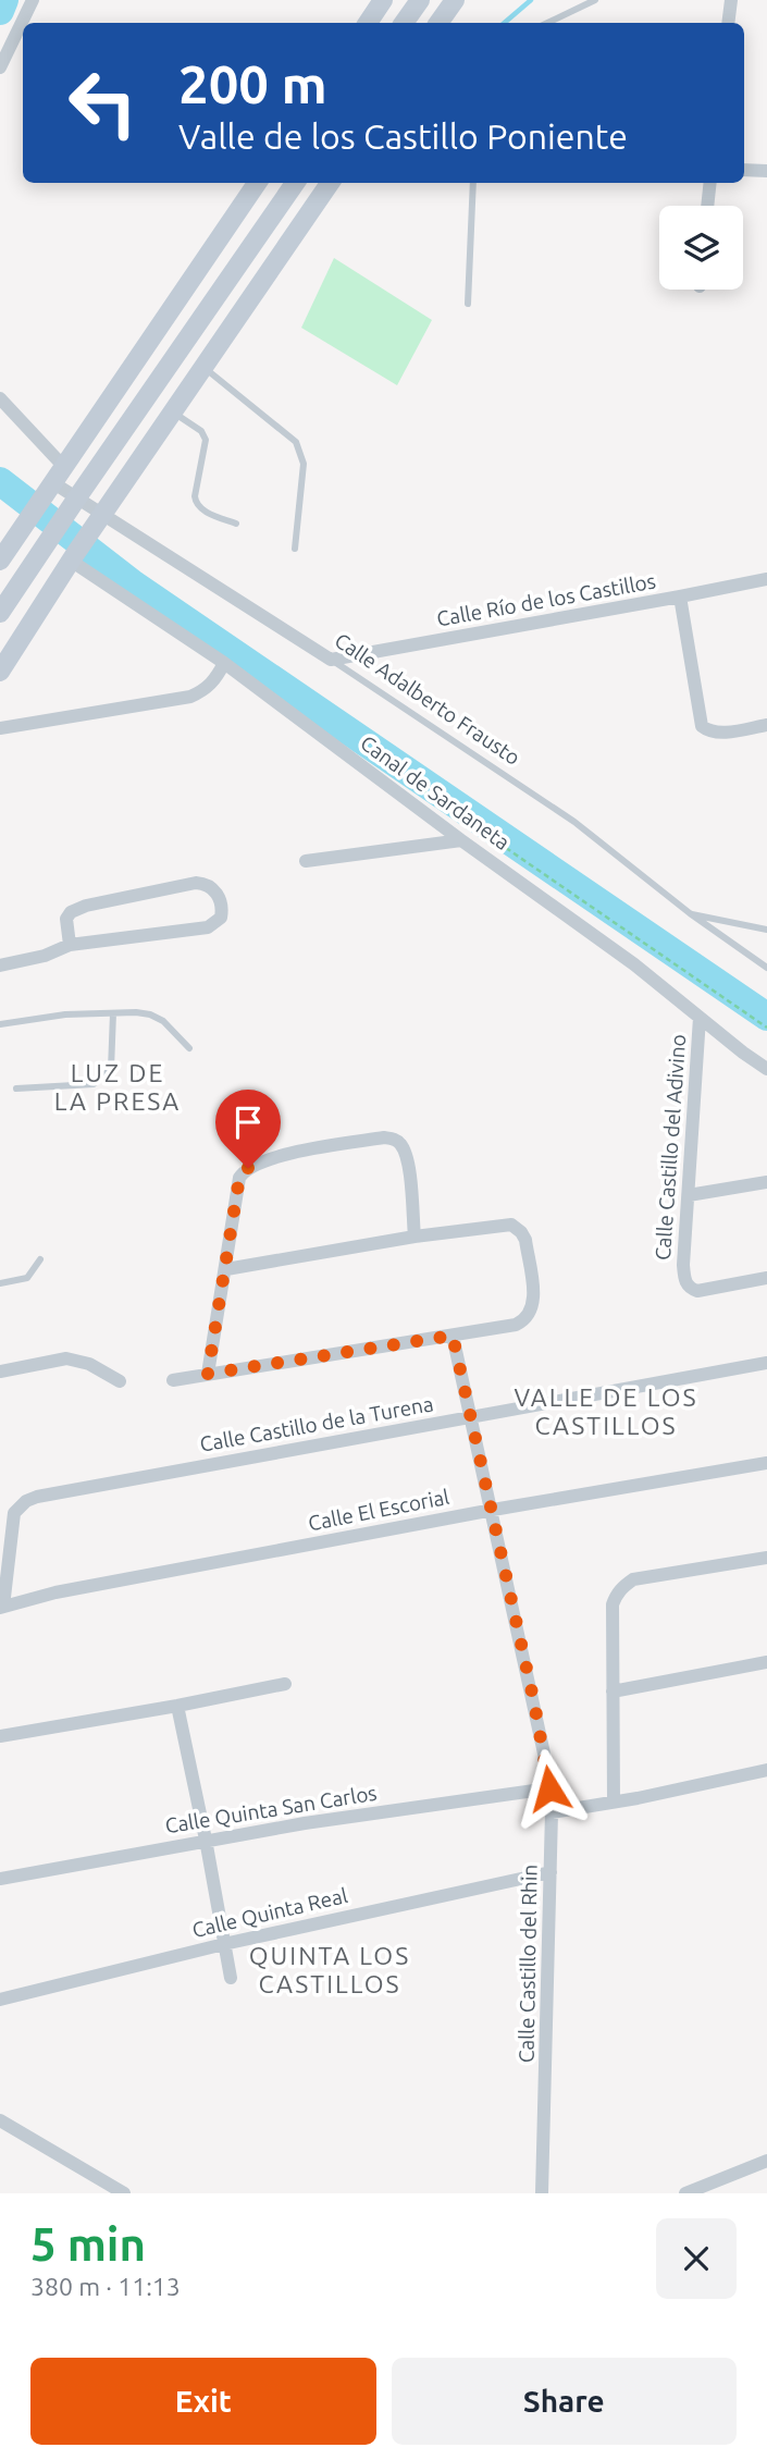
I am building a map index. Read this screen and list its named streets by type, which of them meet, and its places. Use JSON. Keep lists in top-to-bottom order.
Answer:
{
  "streets": {
    "street": [
      "Calle Río de los Castillos",
      "Calle Adalberto Frausto",
      "Canal de Sardaneta",
      "Calle Castillo del Adivino",
      "Calle Castillo de la Turena",
      "Calle El Escorial",
      "Calle Quinta San Carlos",
      "Calle Quinta Real",
      "Calle Castillo del Rhin"
    ]
  },
  "crossings": [
    ["Calle Río de los Castillos", "Calle Adalberto Frausto"],
    ["Canal de Sardaneta", "Calle Castillo del Adivino"],
    ["Calle Castillo de la Turena", "Calle El Escorial"],
    ["Calle Castillo de la Turena", "Calle Castillo del Rhin"],
    ["Calle El Escorial", "Calle Castillo del Rhin"],
    ["Calle Quinta San Carlos", "Calle Castillo del Rhin"],
    ["Calle Quinta Real", "Calle Castillo del Rhin"]
  ],
  "districts": ["LUZ DE LA PRESA", "VALLE DE LOS CASTILLOS", "QUINTA LOS CASTILLOS"],
  "page": {
    "turn": ["200 m", "Valle de los Castillo Poniente"],
    "heading": ["5 min", "380 m · 11:13"],
    "buttons": ["Exit", "Share"]
  }
}
